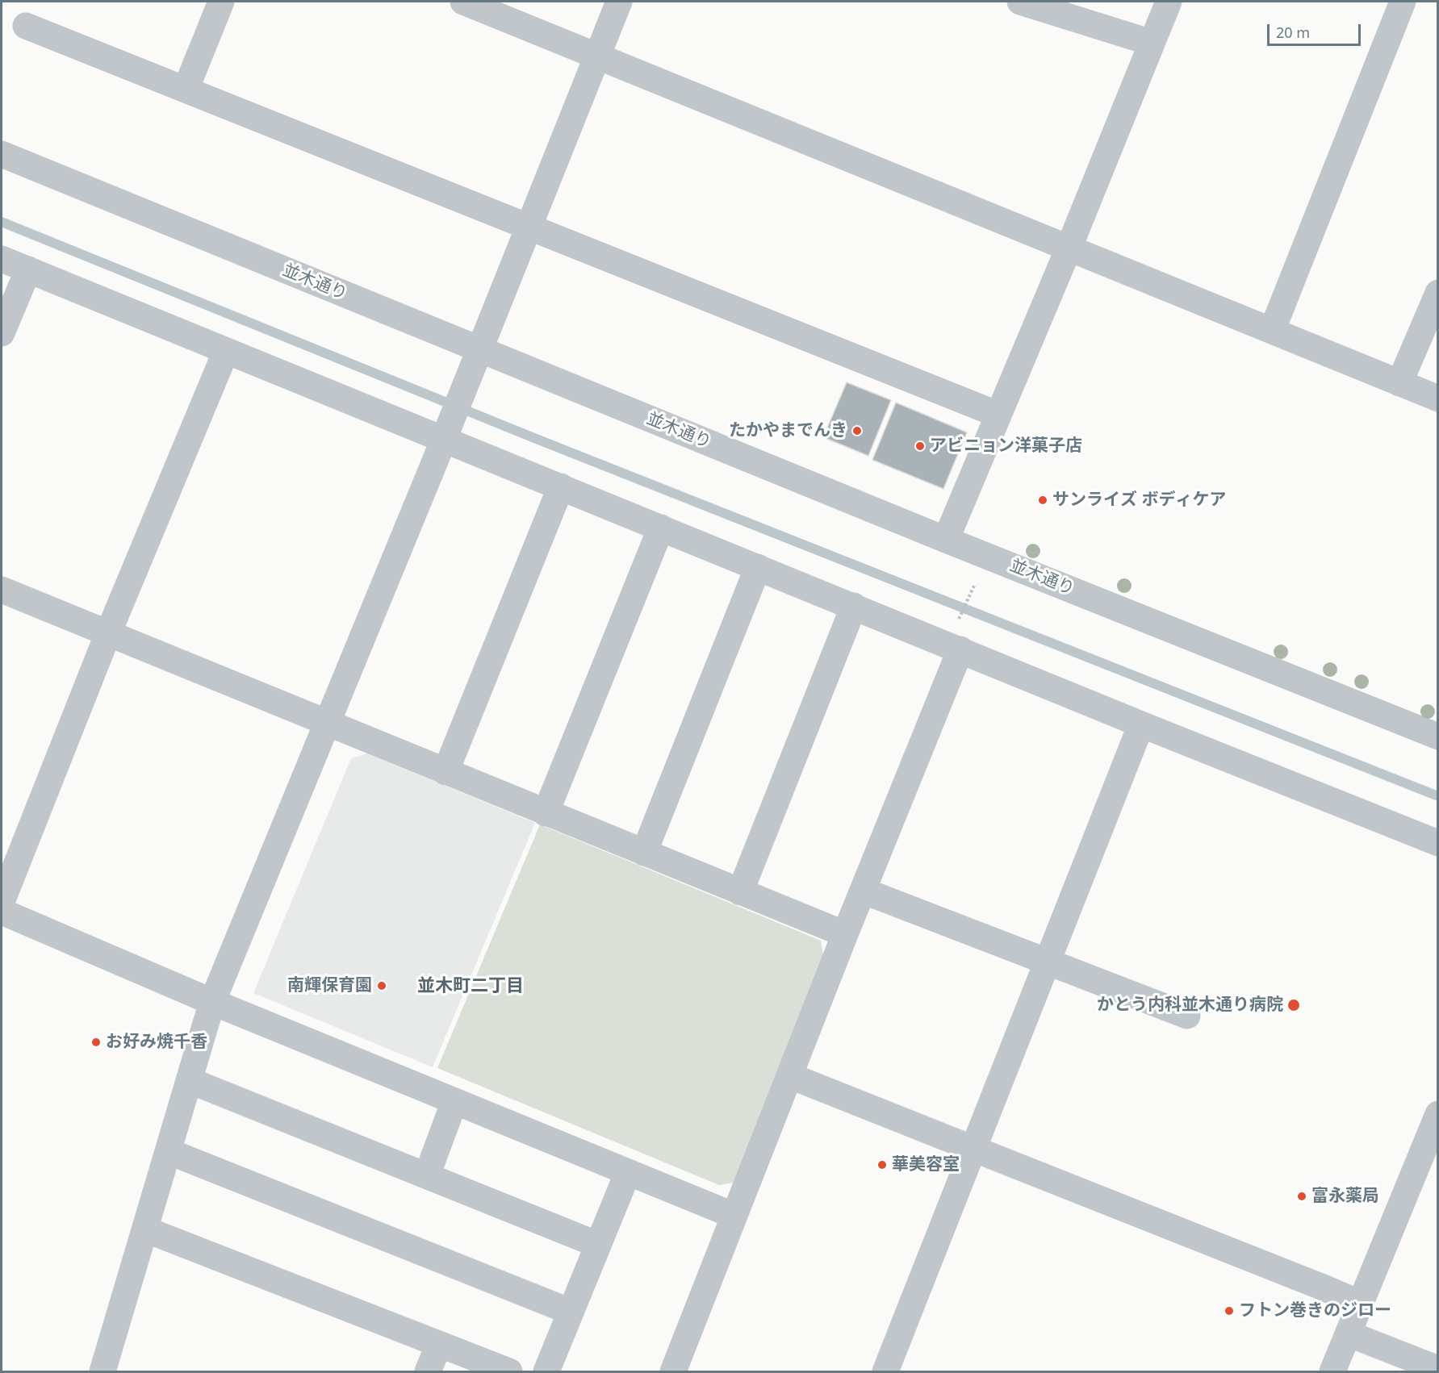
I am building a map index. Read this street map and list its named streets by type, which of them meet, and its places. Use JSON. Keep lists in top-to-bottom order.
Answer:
{
  "streets": {
    "street": ["並木通り"]
  },
  "districts": ["並木町二丁目"],
  "places": [
    "たかやまでんき",
    "アビニョン洋菓子店",
    "サンライズ ボディケア",
    "南輝保育園",
    "かとう内科並木通り病院",
    "お好み焼千香",
    "華美容室",
    "富永薬局",
    "フトン巻きのジロー"
  ],
  "scale_bar": "20 m"
}
